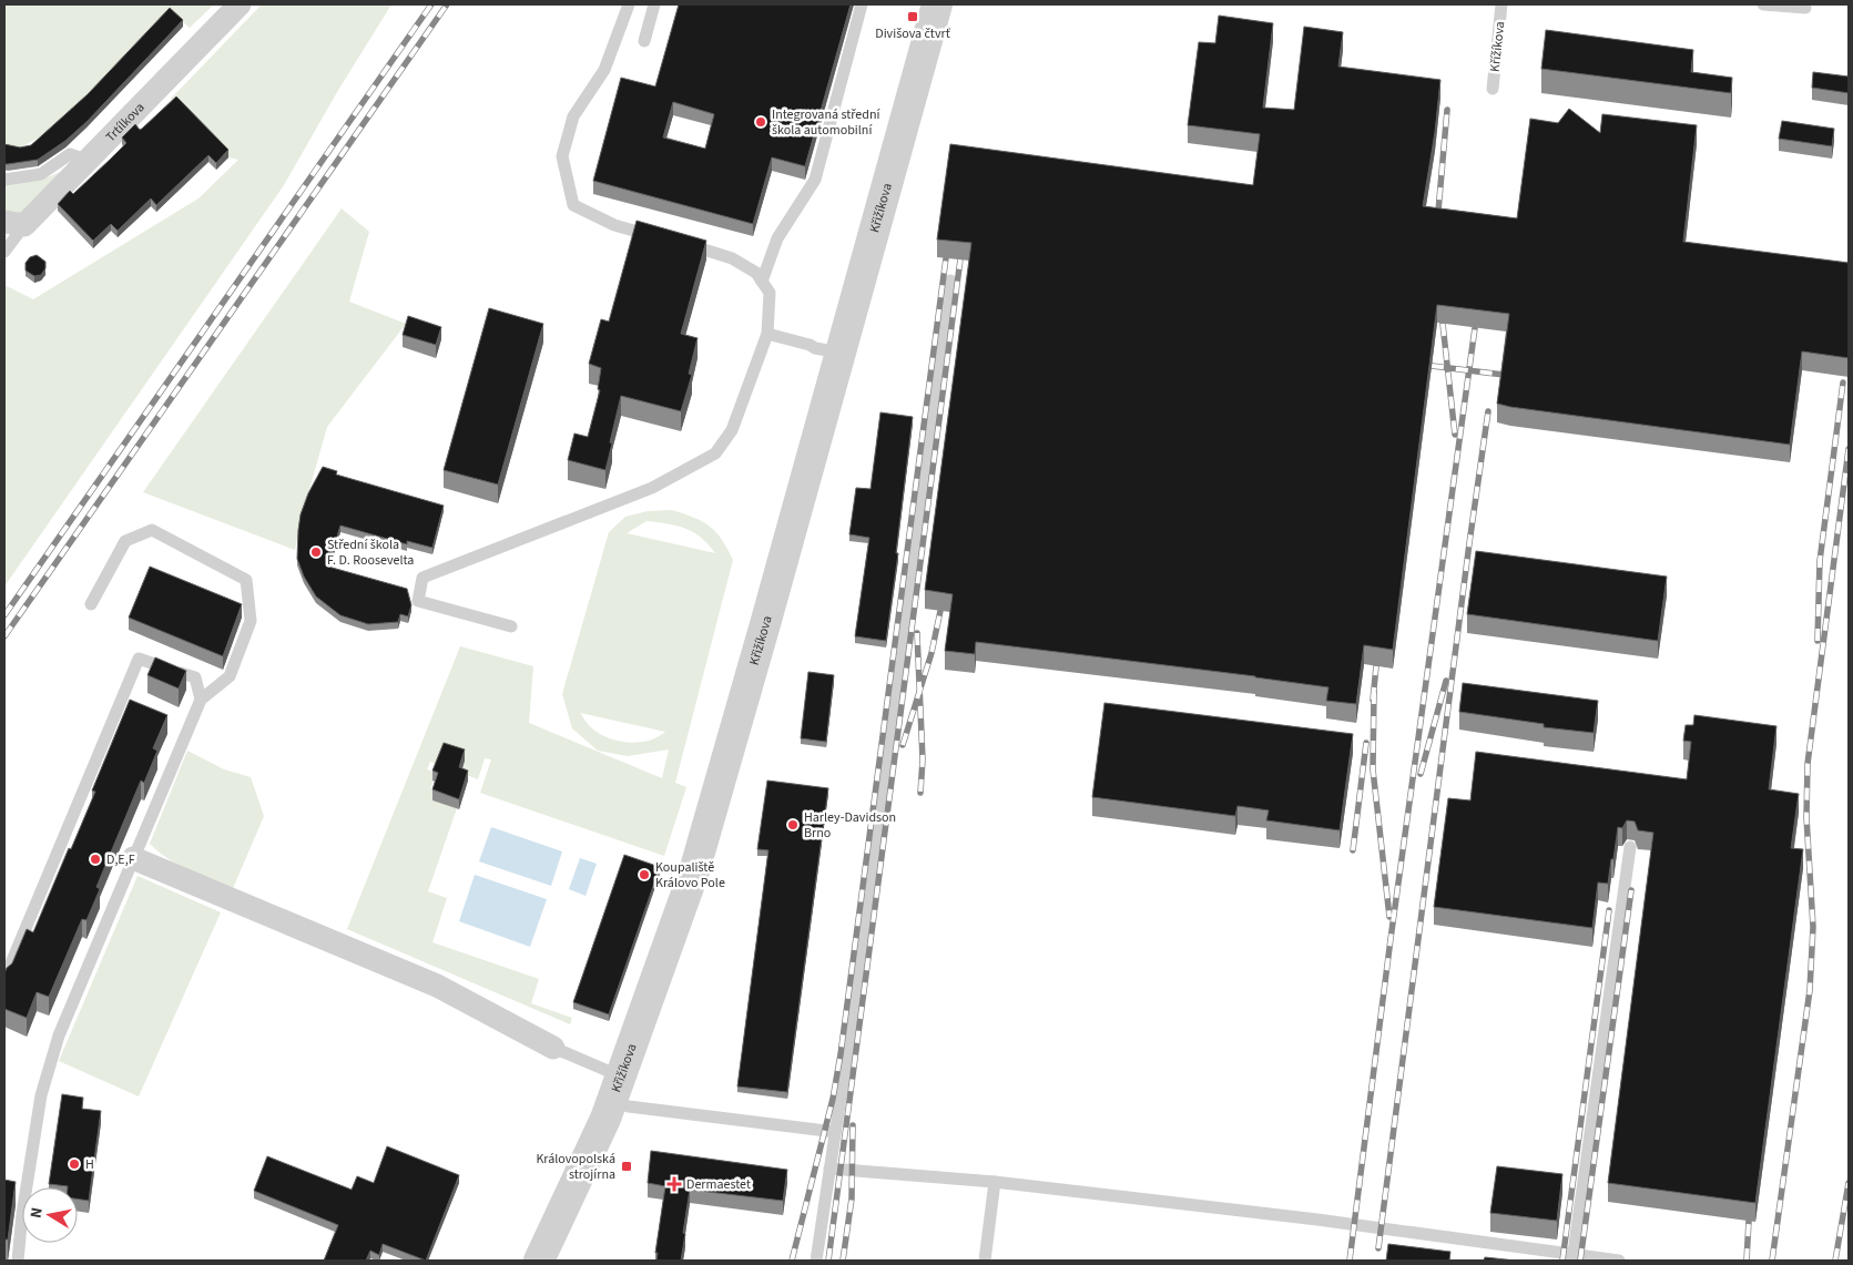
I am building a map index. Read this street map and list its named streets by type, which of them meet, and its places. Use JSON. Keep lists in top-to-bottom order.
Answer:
{
  "streets": {
    "street": ["Trtílkova", "Křižíkova"],
    "lane": ["Křížíkova"]
  },
  "places": {
    "transit": ["Divišova čtvrť", "Královopolská strojírna"],
    "other": [
      "Integrovaná střední škola automobilní",
      "Střední škola F. D. Roosevelta",
      "Harley-Davidson Brno",
      "D,E,F",
      "Koupaliště Královo Pole",
      "H"
    ],
    "health": ["Dermaestet"]
  },
  "north": "left"
}
